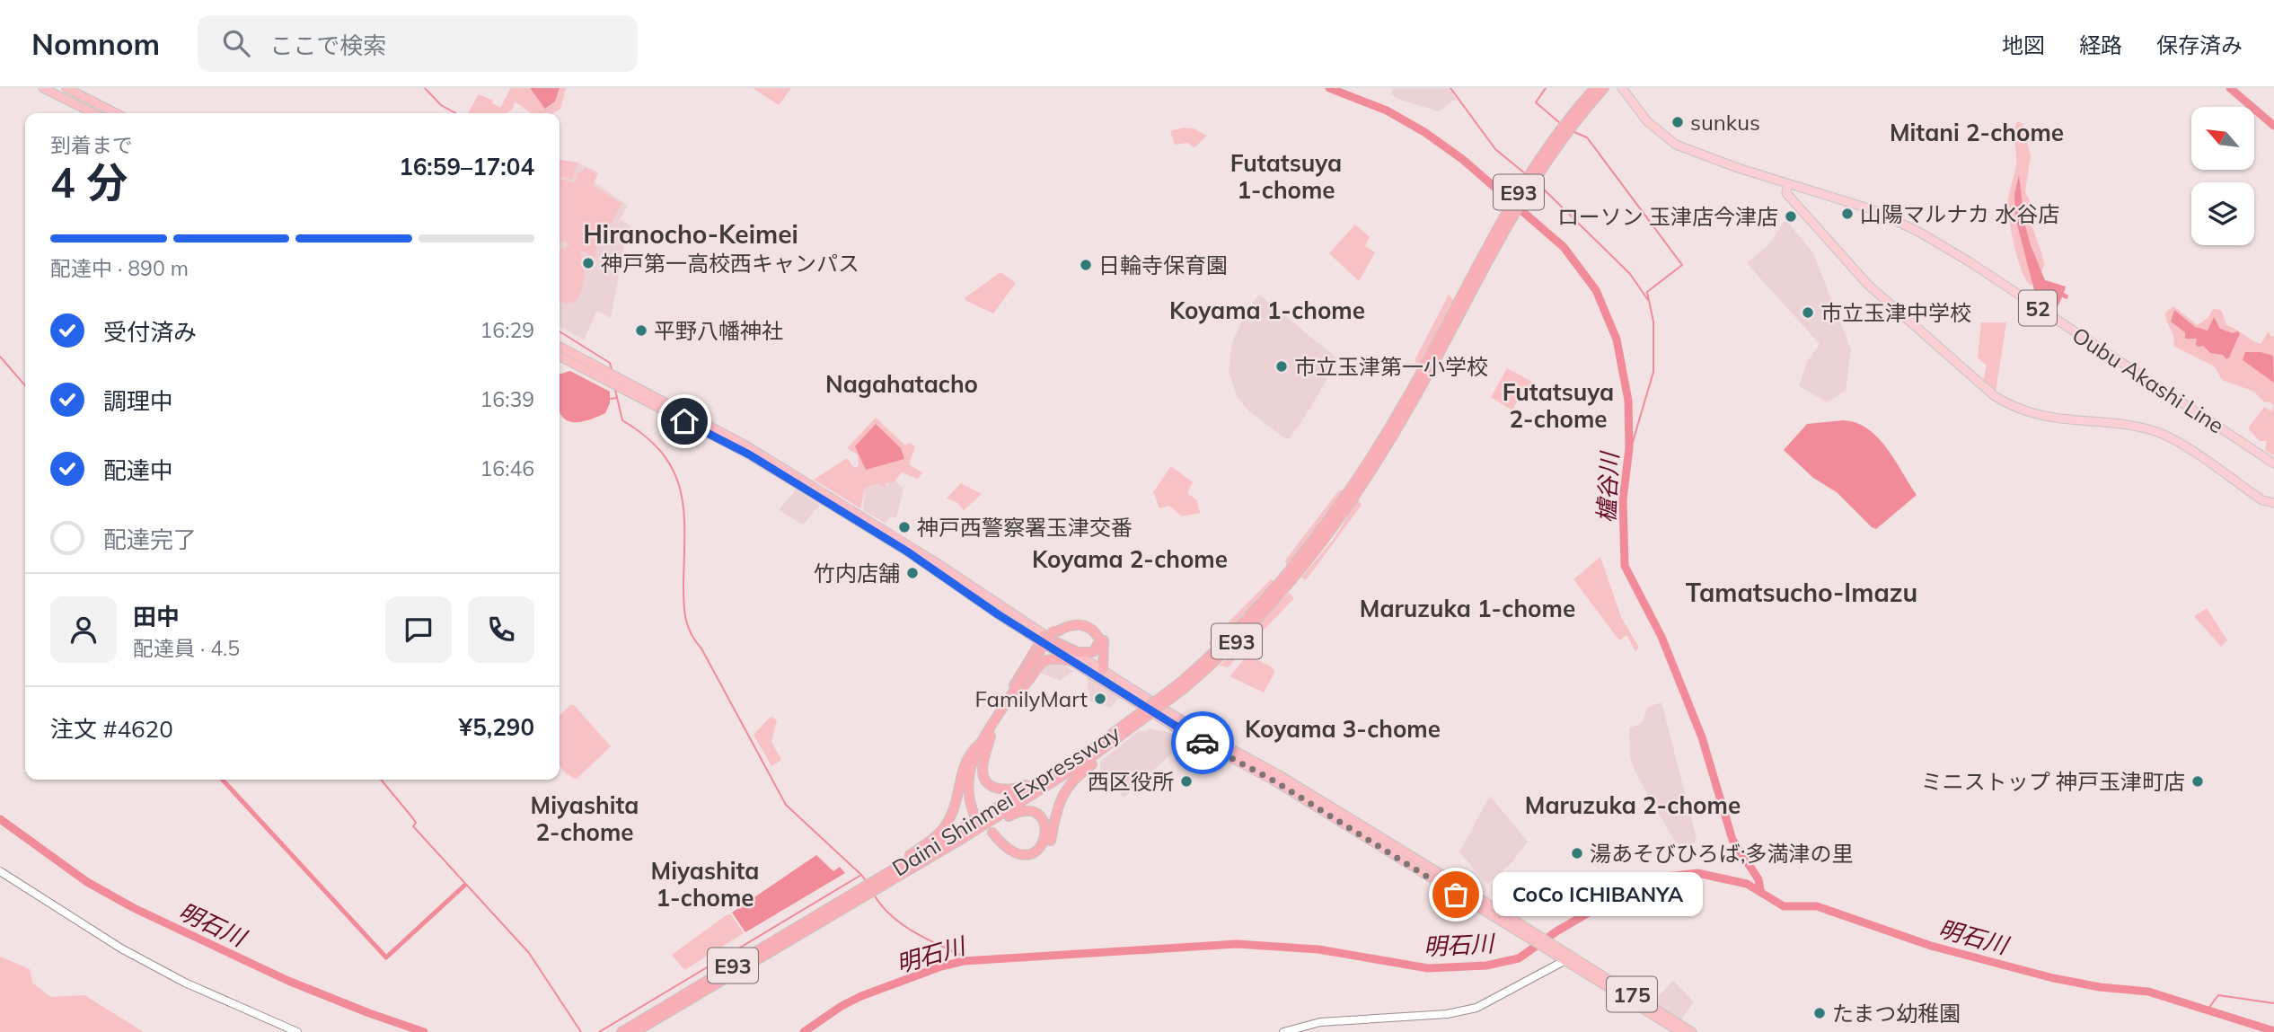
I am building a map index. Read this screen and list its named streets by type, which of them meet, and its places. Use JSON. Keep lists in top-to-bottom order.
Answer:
{
  "streets": {
    "highway": ["E93", "Daini Shinmei Expressway", "175"],
    "main road": ["52", "Oubu Akashi Line"]
  },
  "districts": [
    "Mitani 2-chome",
    "Futatsuya 1-chome",
    "Hiranocho-Keimei",
    "Koyama 1-chome",
    "Nagahatacho",
    "Futatsuya 2-chome",
    "Koyama 2-chome",
    "Tamatsucho-Imazu",
    "Maruzuka 1-chome",
    "Koyama 3-chome",
    "Miyashita 2-chome",
    "Maruzuka 2-chome",
    "Miyashita 1-chome"
  ],
  "water": ["櫨谷川", "明石川"],
  "places": [
    "sunkus",
    "山陽マルナカ 水谷店",
    "ローソン 玉津店今津店",
    "神戸第一高校西キャンパス",
    "日輪寺保育園",
    "市立玉津中学校",
    "平野八幡神社",
    "市立玉津第一小学校",
    "神戸西警察署玉津交番",
    "竹内店舗",
    "FamilyMart",
    "西区役所",
    "ミニストップ 神戸玉津町店",
    "湯あそびひろば;多満津の里",
    "CoCo ICHIBANYA",
    "たまつ幼稚園"
  ],
  "north": "top left",
  "page": {
    "header": "Nomnom",
    "search": "ここで検索",
    "nav": ["地図", "経路", "保存済み"],
    "heading": ["4 分", "到着まで", "16:59–17:04"],
    "panel": [
      "田中",
      "配達員 · 4.5",
      "注文 #4620",
      "¥5,290"
    ],
    "bar": "配達中 · 890 m",
    "list": [
      ["受付済み", "16:29"],
      ["調理中", "16:39"],
      ["配達中", "16:46"],
      "配達完了"
    ],
    "bubble": "CoCo ICHIBANYA"
  }
}
